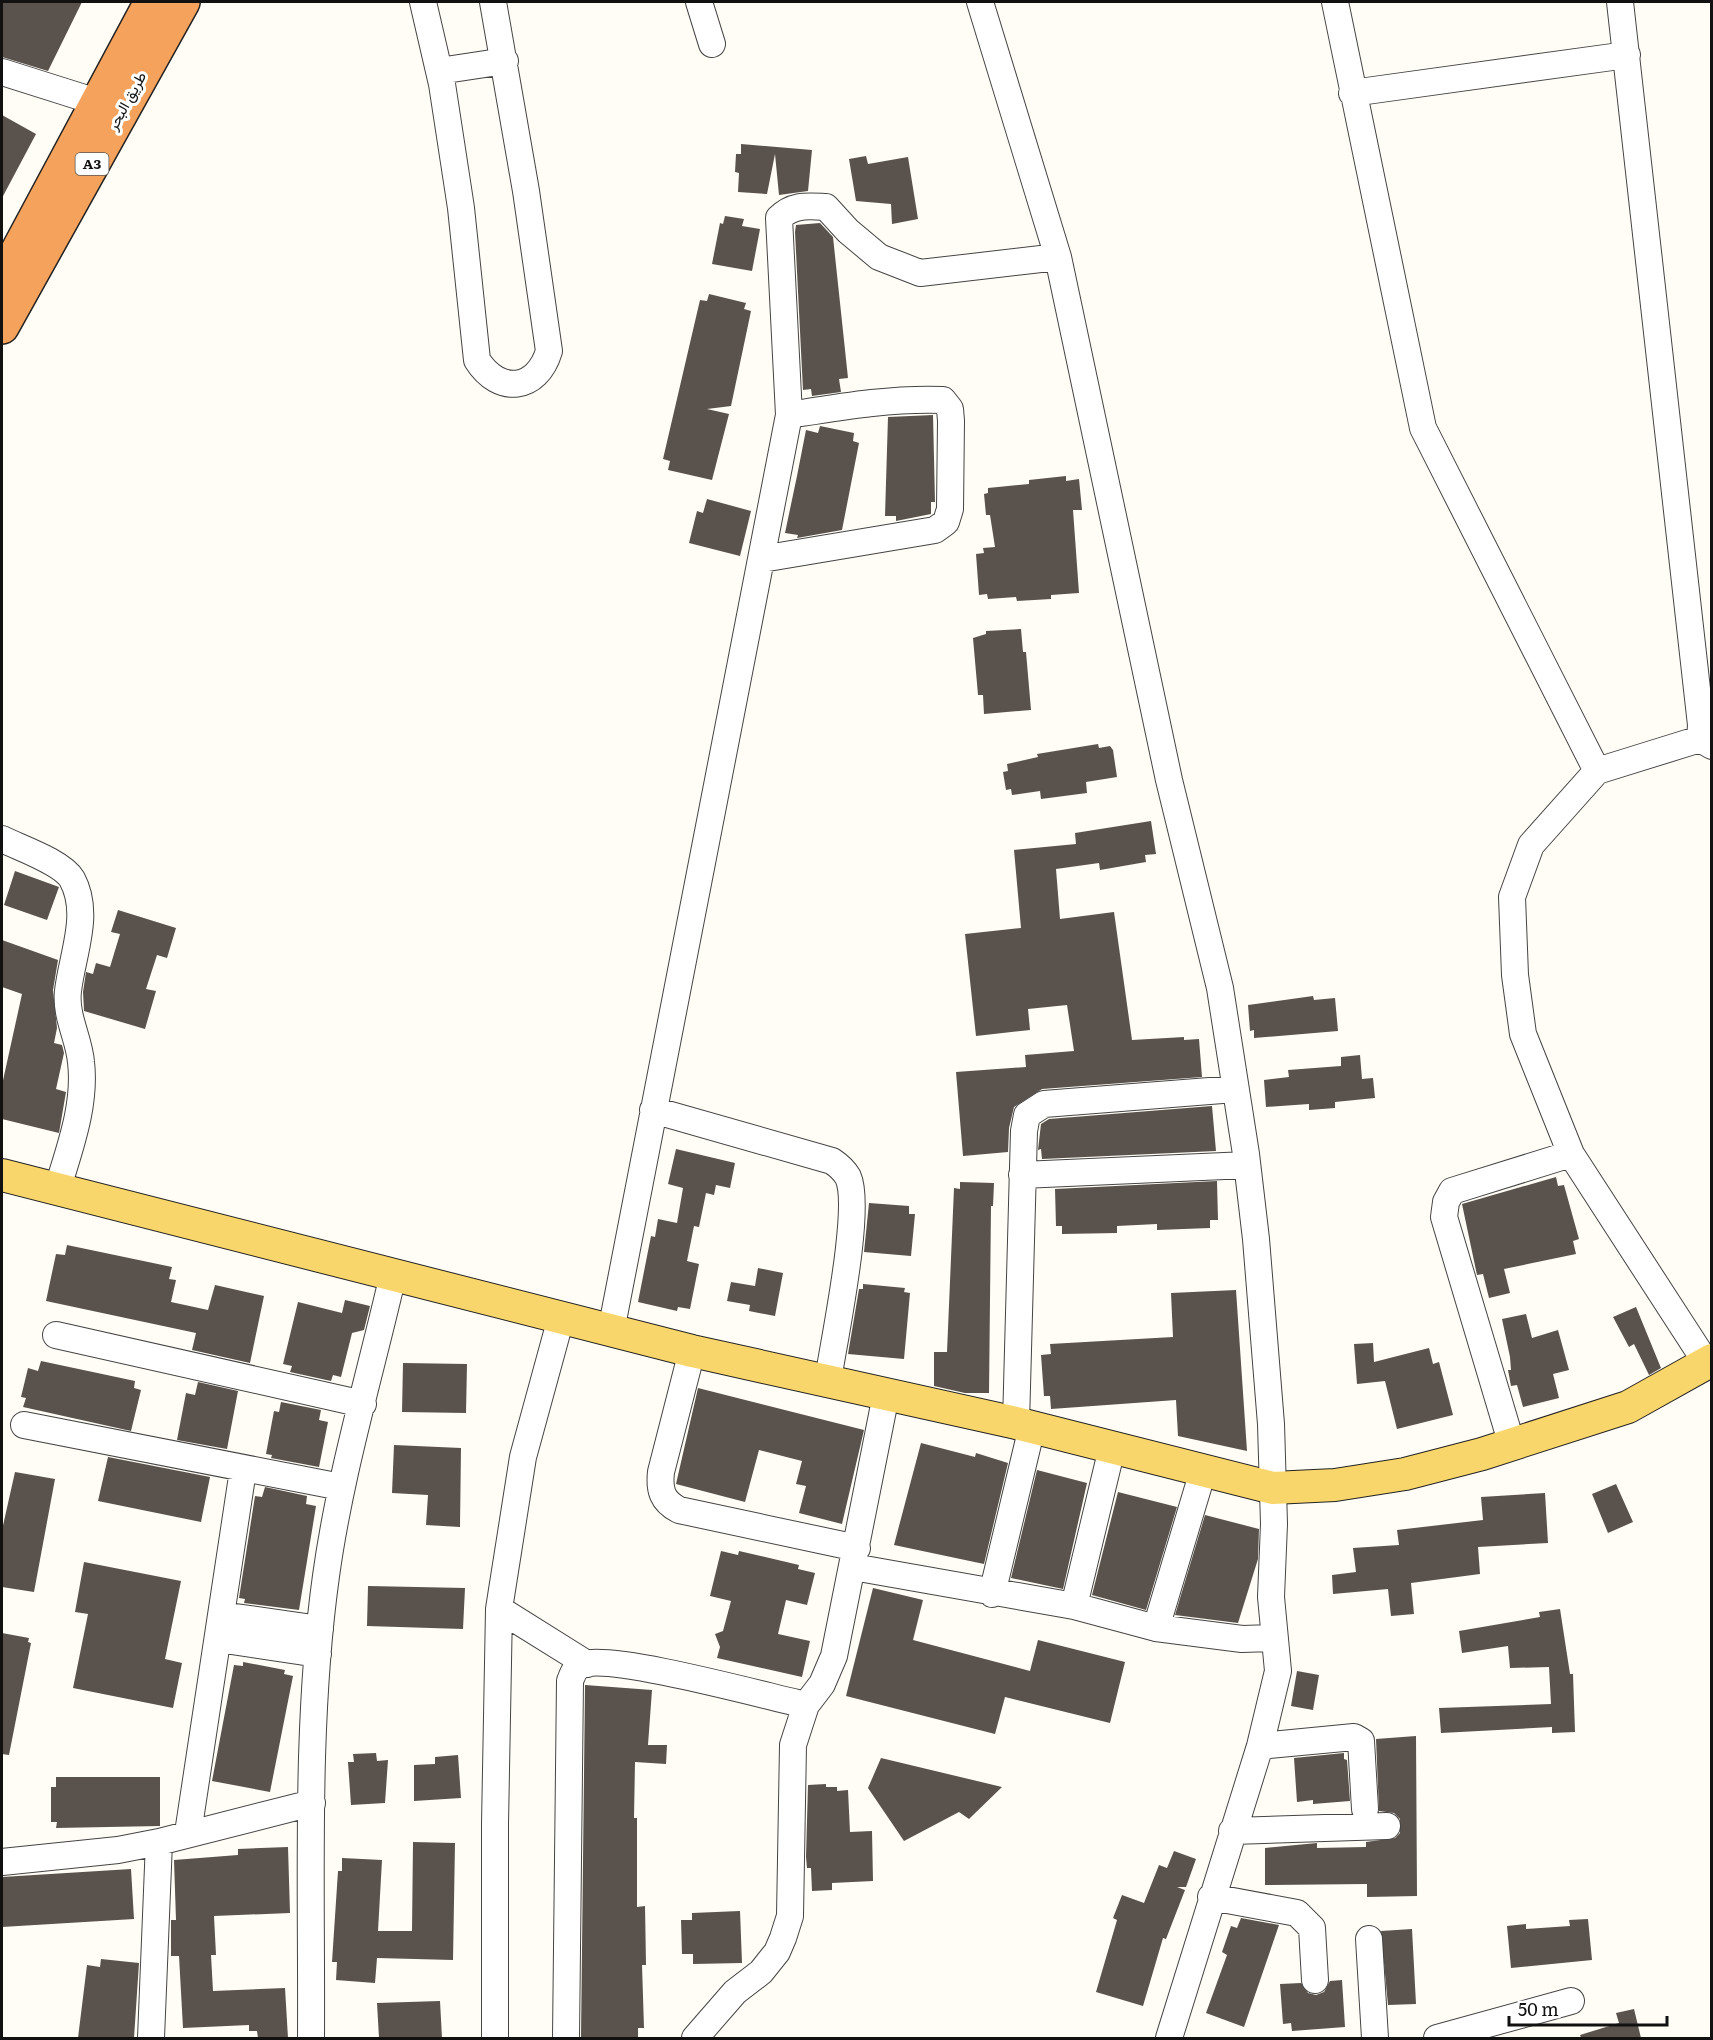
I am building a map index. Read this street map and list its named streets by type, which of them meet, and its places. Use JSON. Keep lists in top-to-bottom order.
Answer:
{
  "streets": {
    "highway": ["طريق البحر", "A3"]
  },
  "scale_bar": "50 m"
}
